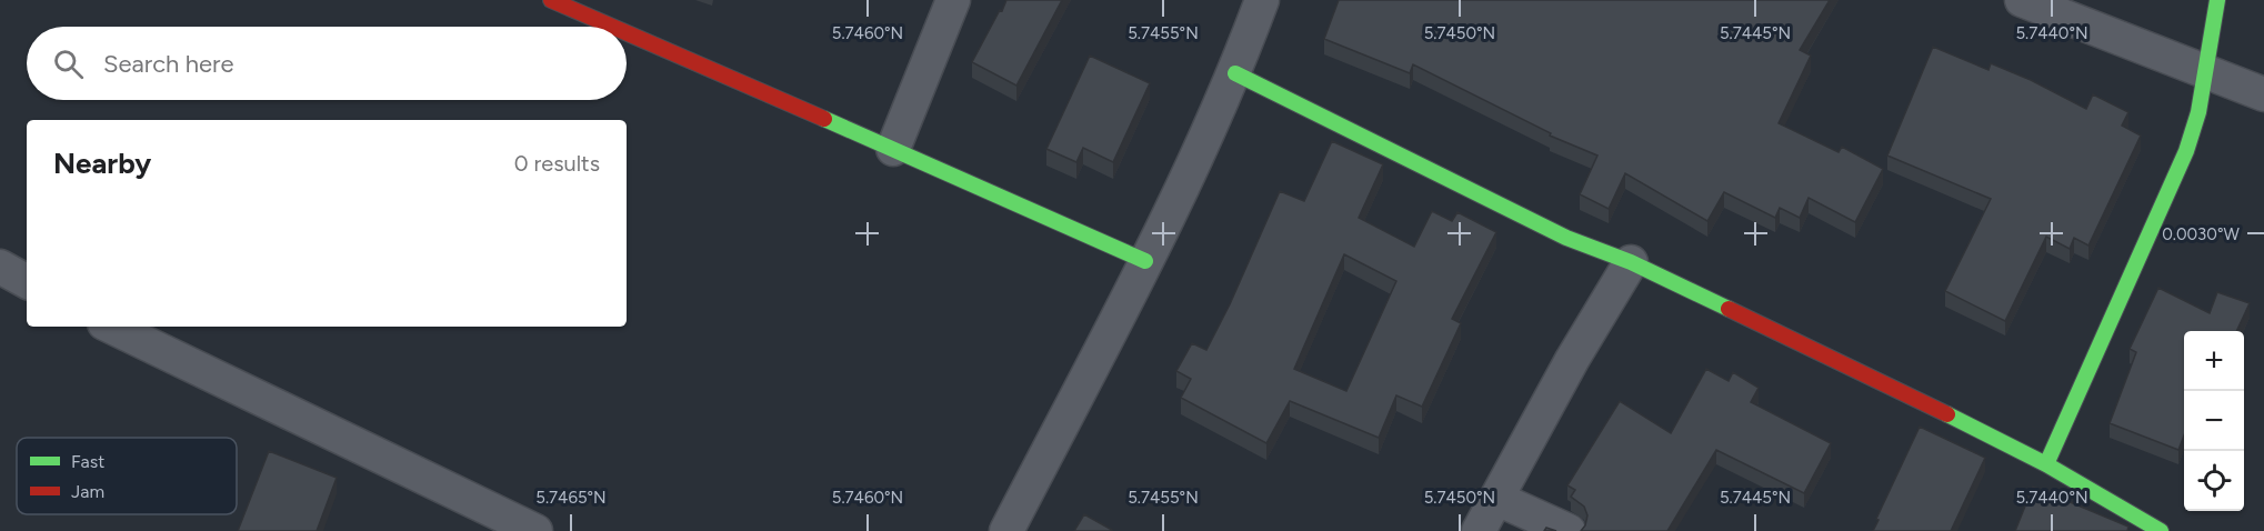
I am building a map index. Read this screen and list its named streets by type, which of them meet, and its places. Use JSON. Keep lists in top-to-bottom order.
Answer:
{
  "legend": ["Fast", "Jam"],
  "page": {
    "search": "Search here",
    "heading": ["Nearby", "0 results"],
    "map_buttons": ["+", "−"]
  },
  "coordinates": [
    "5.7460°N",
    "5.7455°N",
    "5.7450°N",
    "5.7445°N",
    "5.7440°N",
    "0.0030°W",
    "5.7465°N"
  ]
}
